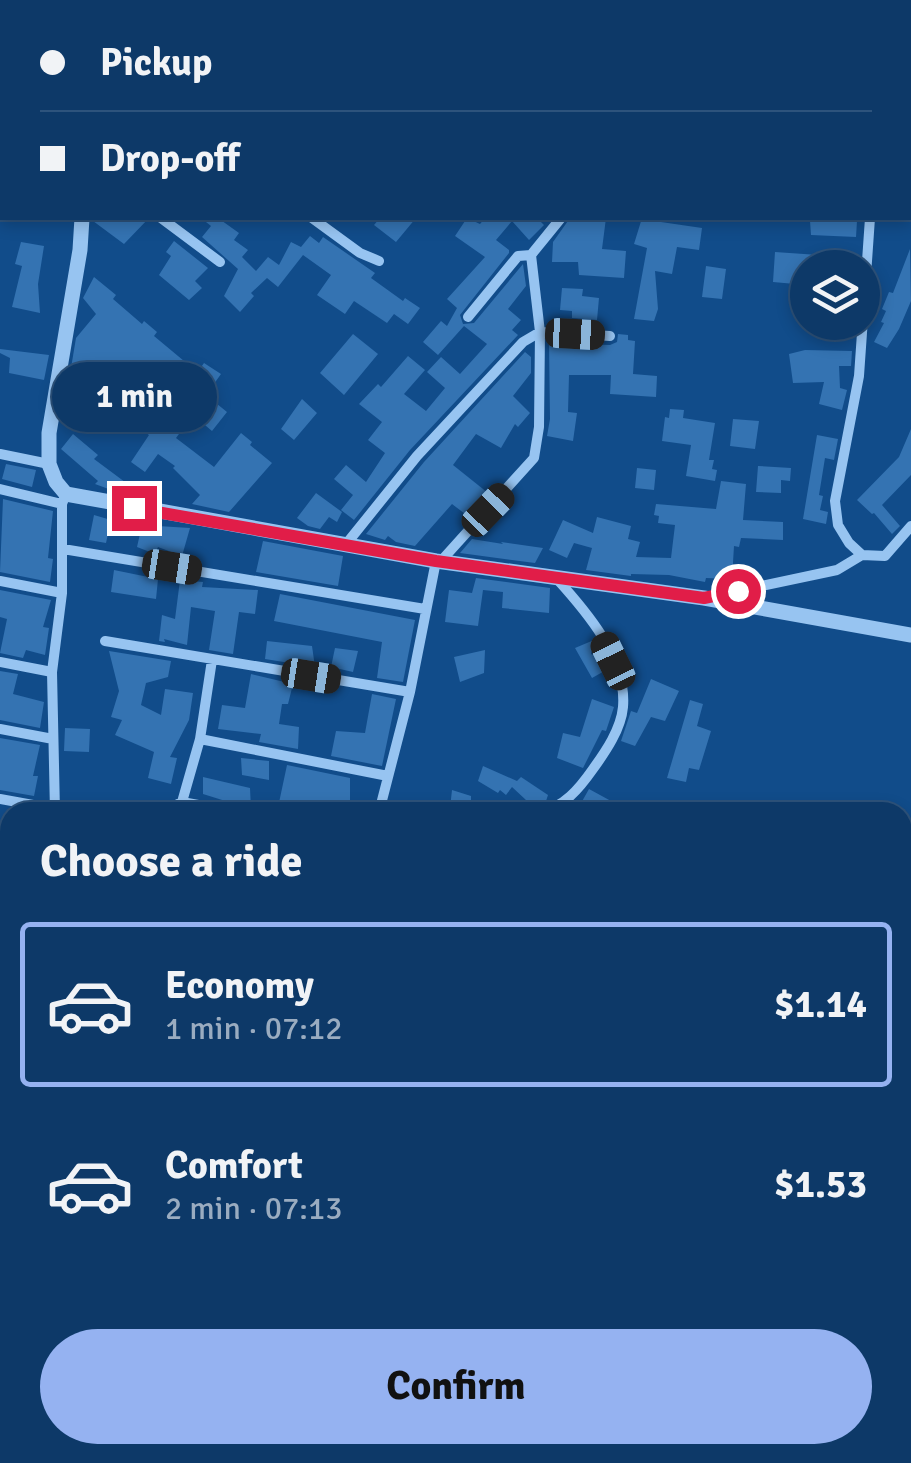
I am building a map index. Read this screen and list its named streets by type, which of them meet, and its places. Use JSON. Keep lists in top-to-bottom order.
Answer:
{
  "page": {
    "banner": ["Pickup", "Drop-off"],
    "bubble": "1 min",
    "heading": "Choose a ride",
    "list": [
      {
        "name": "Economy",
        "note": "1 min · 07:12",
        "value": "$1.14"
      },
      {
        "name": "Comfort",
        "note": "2 min · 07:13",
        "value": "$1.53"
      }
    ],
    "buttons": "Confirm"
  }
}
